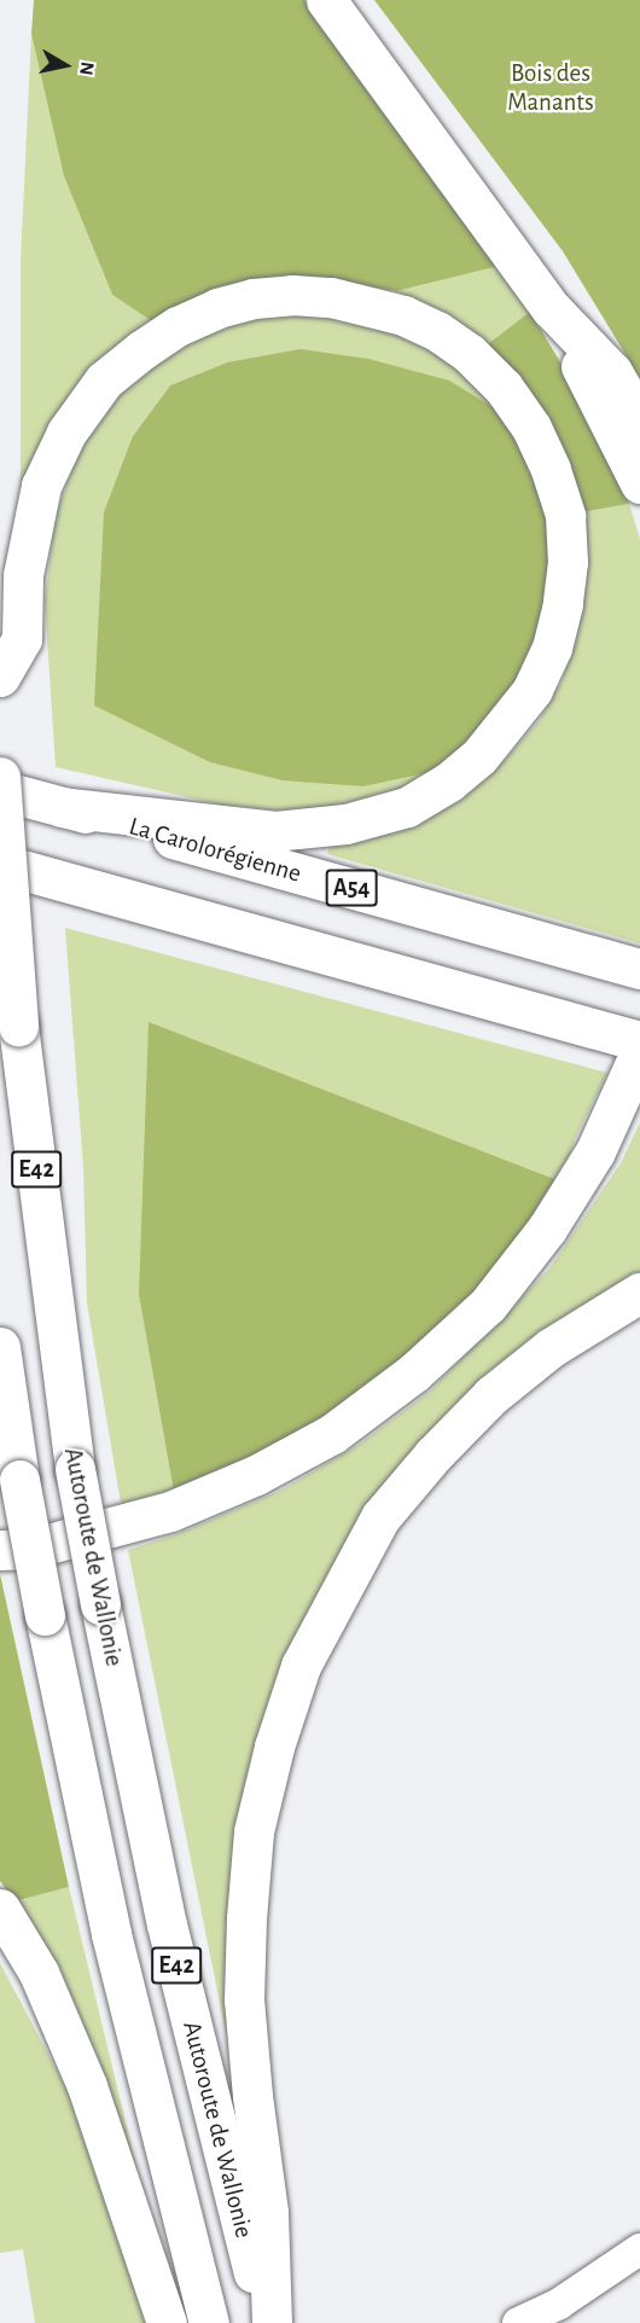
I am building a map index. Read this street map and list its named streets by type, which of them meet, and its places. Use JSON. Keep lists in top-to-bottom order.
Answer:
{
  "streets": {
    "highway": [
      "La Carolorégienne",
      "A54",
      "E42",
      "Autoroute de Wallonie"
    ]
  },
  "parks": ["Bois des Manants"],
  "north": "right"
}
